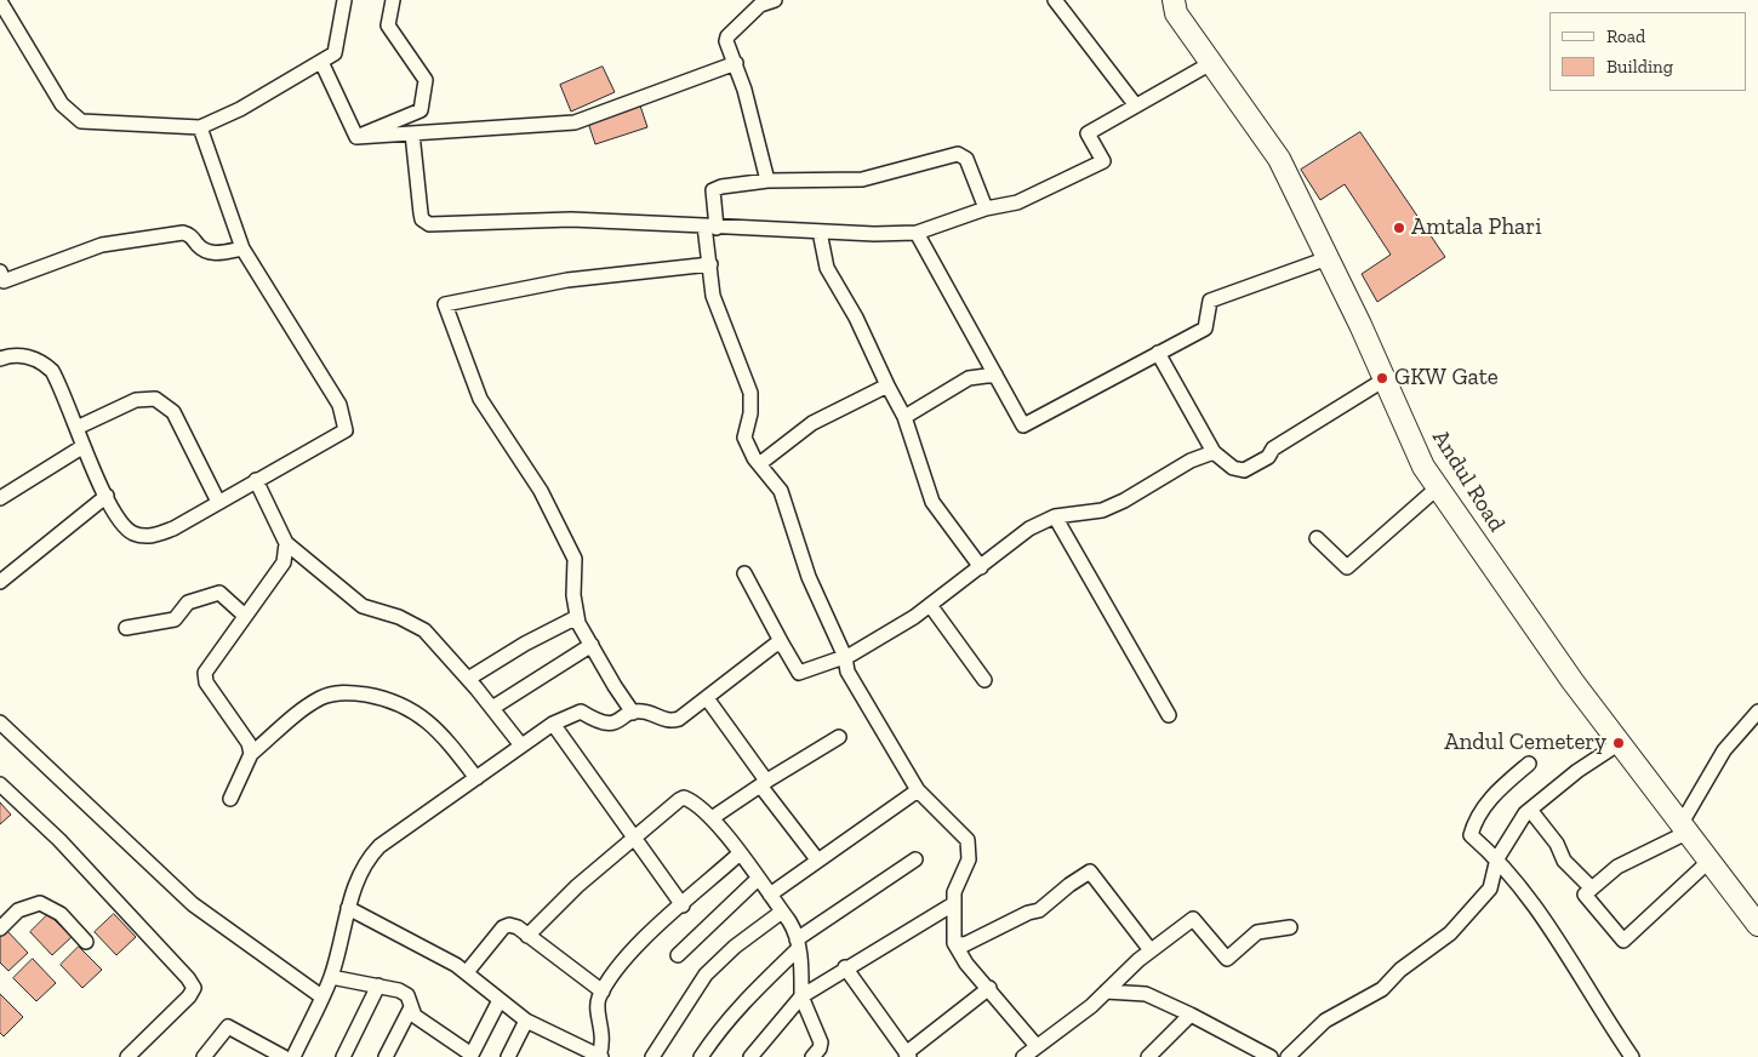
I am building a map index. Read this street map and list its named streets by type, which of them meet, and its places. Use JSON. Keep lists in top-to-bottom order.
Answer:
{
  "streets": {
    "main road": ["Andul Road"]
  },
  "places": ["Amtala Phari", "GKW Gate", "Andul Cemetery"],
  "legend": ["Road", "Building"]
}
